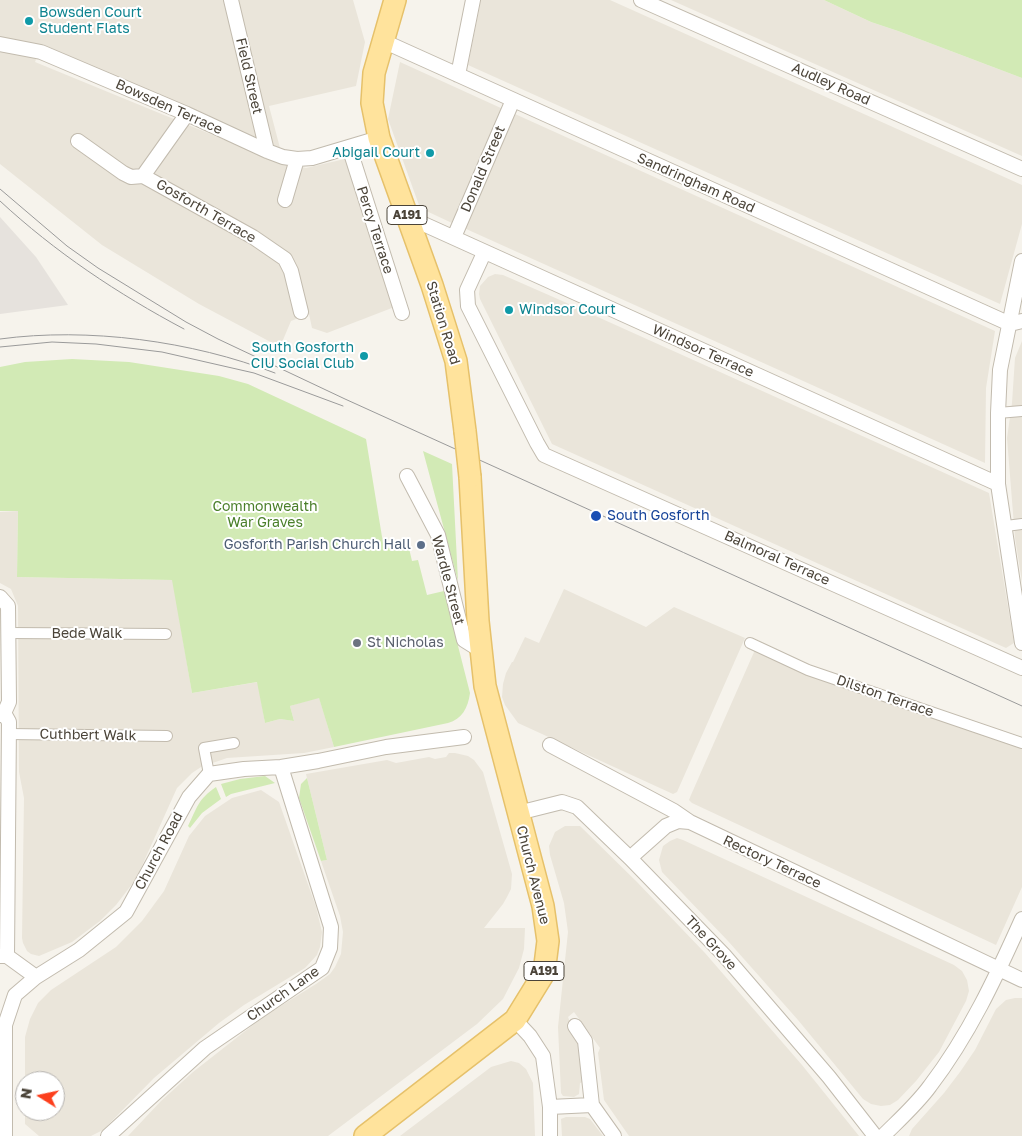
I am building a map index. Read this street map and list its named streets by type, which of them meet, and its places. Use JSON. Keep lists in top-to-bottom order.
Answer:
{
  "streets": {
    "main road": ["A191", "Station Road", "Church Avenue"],
    "street": [
      "Field Street",
      "Audley Road",
      "Bowsden Terrace",
      "Donald Street",
      "Sandringham Road",
      "Gosforth Terrace",
      "Percy Terrace",
      "Windsor Terrace",
      "Balmoral Terrace",
      "Wardle Street",
      "Bede Walk",
      "Dilston Terrace",
      "Cuthbert Walk",
      "Church Road",
      "Rectory Terrace",
      "The Grove",
      "Church Lane"
    ]
  },
  "crossings": [
    ["Field Street", "Bowsden Terrace"],
    ["Bowsden Terrace", "Percy Terrace"],
    ["Bowsden Terrace", "Station Road"],
    ["Donald Street", "Sandringham Road"],
    ["Donald Street", "Windsor Terrace"],
    ["Sandringham Road", "Station Road"],
    ["Station Road", "Windsor Terrace"],
    ["Station Road", "Wardle Street"],
    ["Station Road", "Church Avenue"],
    ["Windsor Terrace", "Balmoral Terrace"],
    ["Church Avenue", "The Grove"]
  ],
  "parks": ["Commonwealth War Graves"],
  "places": [
    "Bowsden Court Student Flats",
    "Abigail Court",
    "Windsor Court",
    "South Gosforth CIU Social Club",
    "South Gosforth",
    "Gosforth Parish Church Hall",
    "St Nicholas"
  ],
  "north": "left"
}
